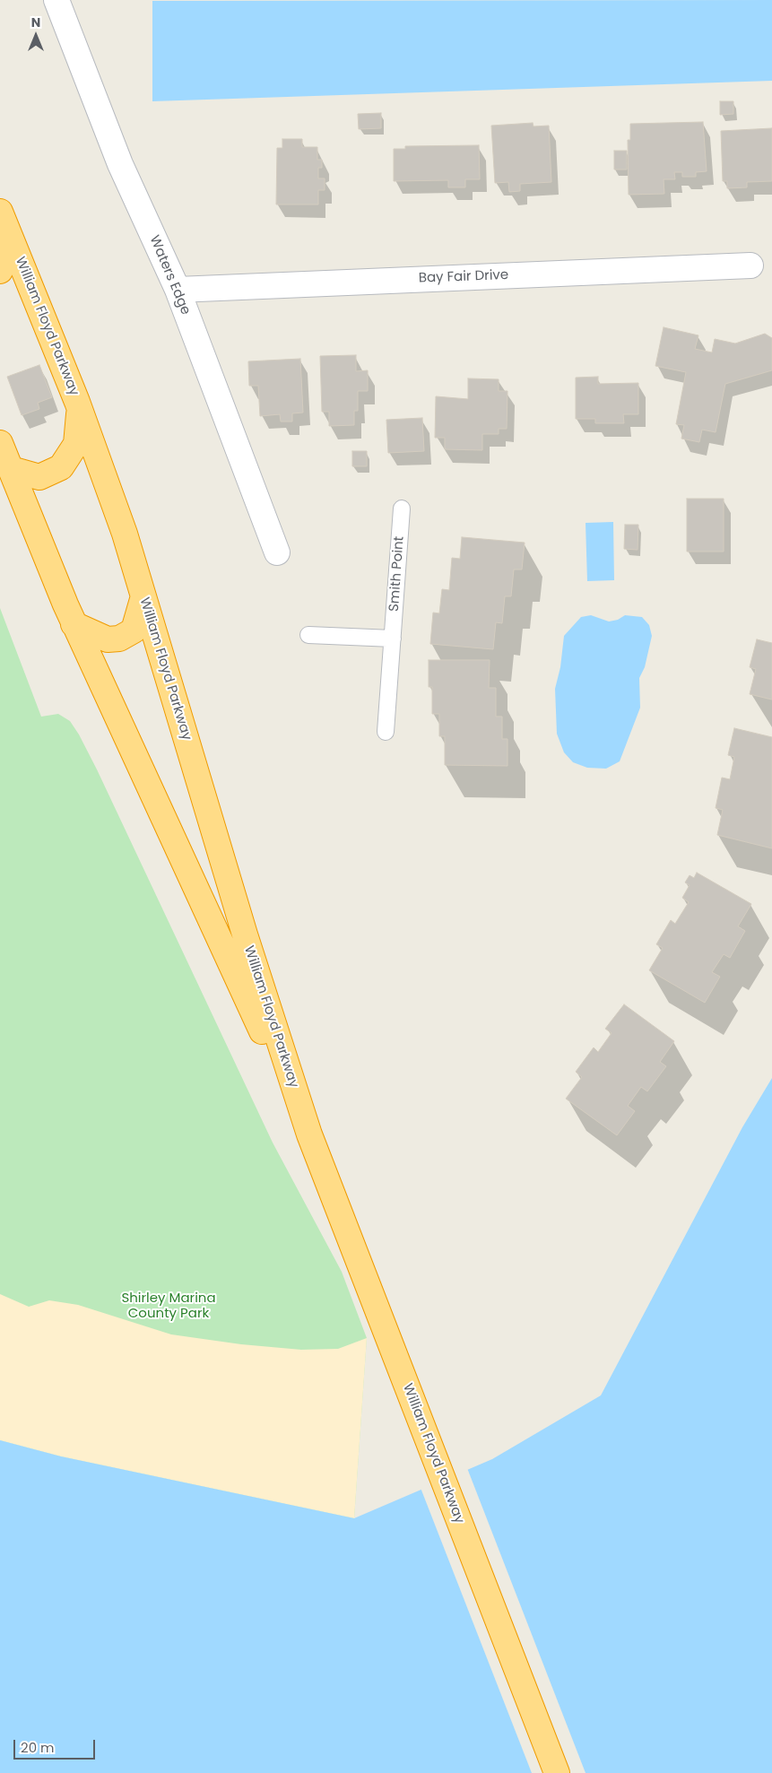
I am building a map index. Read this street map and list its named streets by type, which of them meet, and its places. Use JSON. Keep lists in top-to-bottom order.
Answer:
{
  "streets": {
    "highway": ["William Floyd Parkway"],
    "street": ["Waters Edge", "Bay Fair Drive"],
    "lane": ["Smith Point"]
  },
  "crossings": [
    ["Waters Edge", "Bay Fair Drive"]
  ],
  "parks": ["Shirley Marina County Park"],
  "scale_bar": "20 m",
  "north": "top"
}
